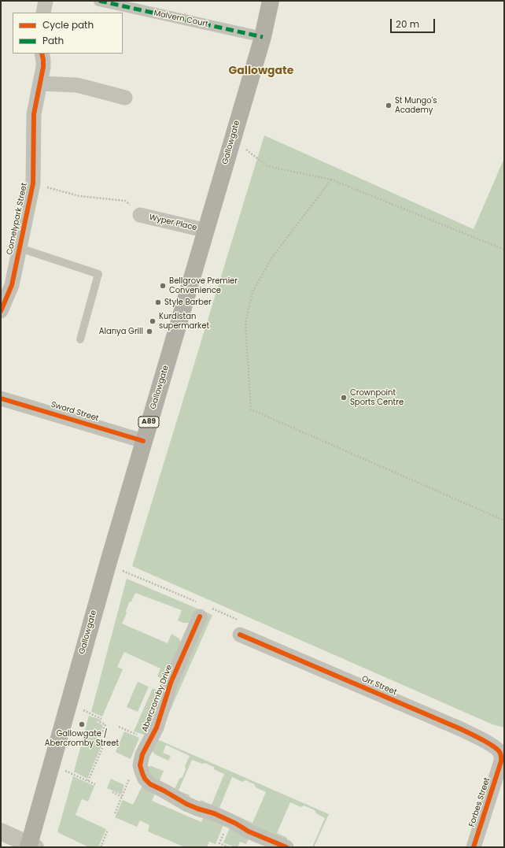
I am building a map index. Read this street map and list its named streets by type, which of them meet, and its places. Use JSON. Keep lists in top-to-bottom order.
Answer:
{
  "streets": {
    "main road": ["Gallowgate", "A89"],
    "street": [
      "Malvern Court",
      "Comelypark Street",
      "Wyper Place",
      "Sword Street",
      "Orr Street",
      "Abercromby Drive",
      "Forbes Street"
    ]
  },
  "crossings": [
    ["Malvern Court", "Gallowgate"],
    ["Gallowgate", "Wyper Place"],
    ["Gallowgate", "Sword Street"],
    ["Orr Street", "Forbes Street"]
  ],
  "districts": ["Gallowgate"],
  "places": [
    "St Mungo's Academy",
    "Bellgrove Premier Convenience",
    "Style Barber",
    "Kurdistan supermarket",
    "Alanya Grill",
    "Crownpoint Sports Centre",
    "Gallowgate / Abercromby Street"
  ],
  "legend": ["Cycle path", "Path"],
  "scale_bar": "20 m"
}
